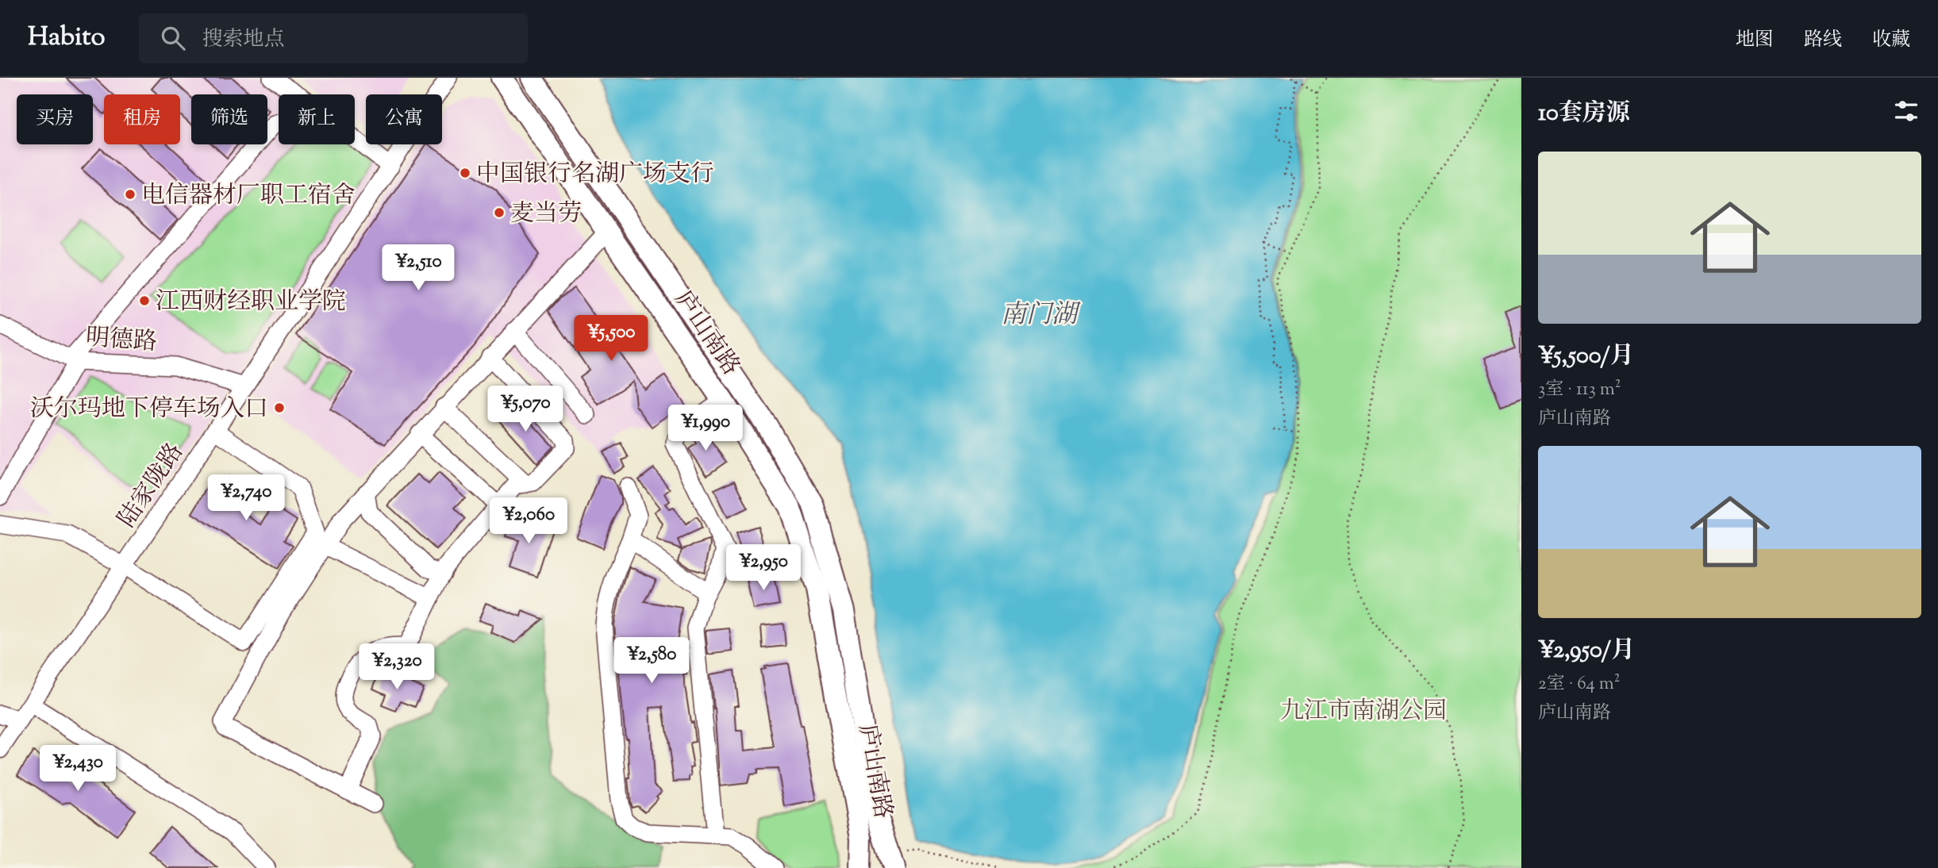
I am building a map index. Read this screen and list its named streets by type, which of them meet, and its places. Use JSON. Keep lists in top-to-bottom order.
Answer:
{
  "streets": {
    "main road": ["庐山南路"],
    "street": ["明德路", "陆家陇路"]
  },
  "crossings": [
    ["明德路", "陆家陇路"]
  ],
  "water": ["南门湖"],
  "parks": ["九江市南湖公园"],
  "places": [
    "中国银行名湖广场支行",
    "电信器材厂职工宿舍",
    "麦当劳",
    "江西财经职业学院",
    "沃尔玛地下停车场入口"
  ],
  "page": {
    "header": "Habito",
    "search": "搜索地点",
    "nav": ["地图", "路线", "收藏"],
    "heading": "10套房源",
    "chip": [
      "买房",
      "租房",
      "筛选",
      "新上",
      "公寓"
    ],
    "list": [
      {
        "name": "¥5,500/月",
        "note": "3室 · 113 m² · 庐山南路"
      },
      {
        "name": "¥2,950/月",
        "note": "2室 · 64 m² · 庐山南路"
      }
    ],
    "price": [
      "¥2,510",
      "¥5,500",
      "¥5,070",
      "¥1,990",
      "¥2,740",
      "¥2,060",
      "¥2,950",
      "¥2,580",
      "¥2,320",
      "¥2,430"
    ]
  }
}
